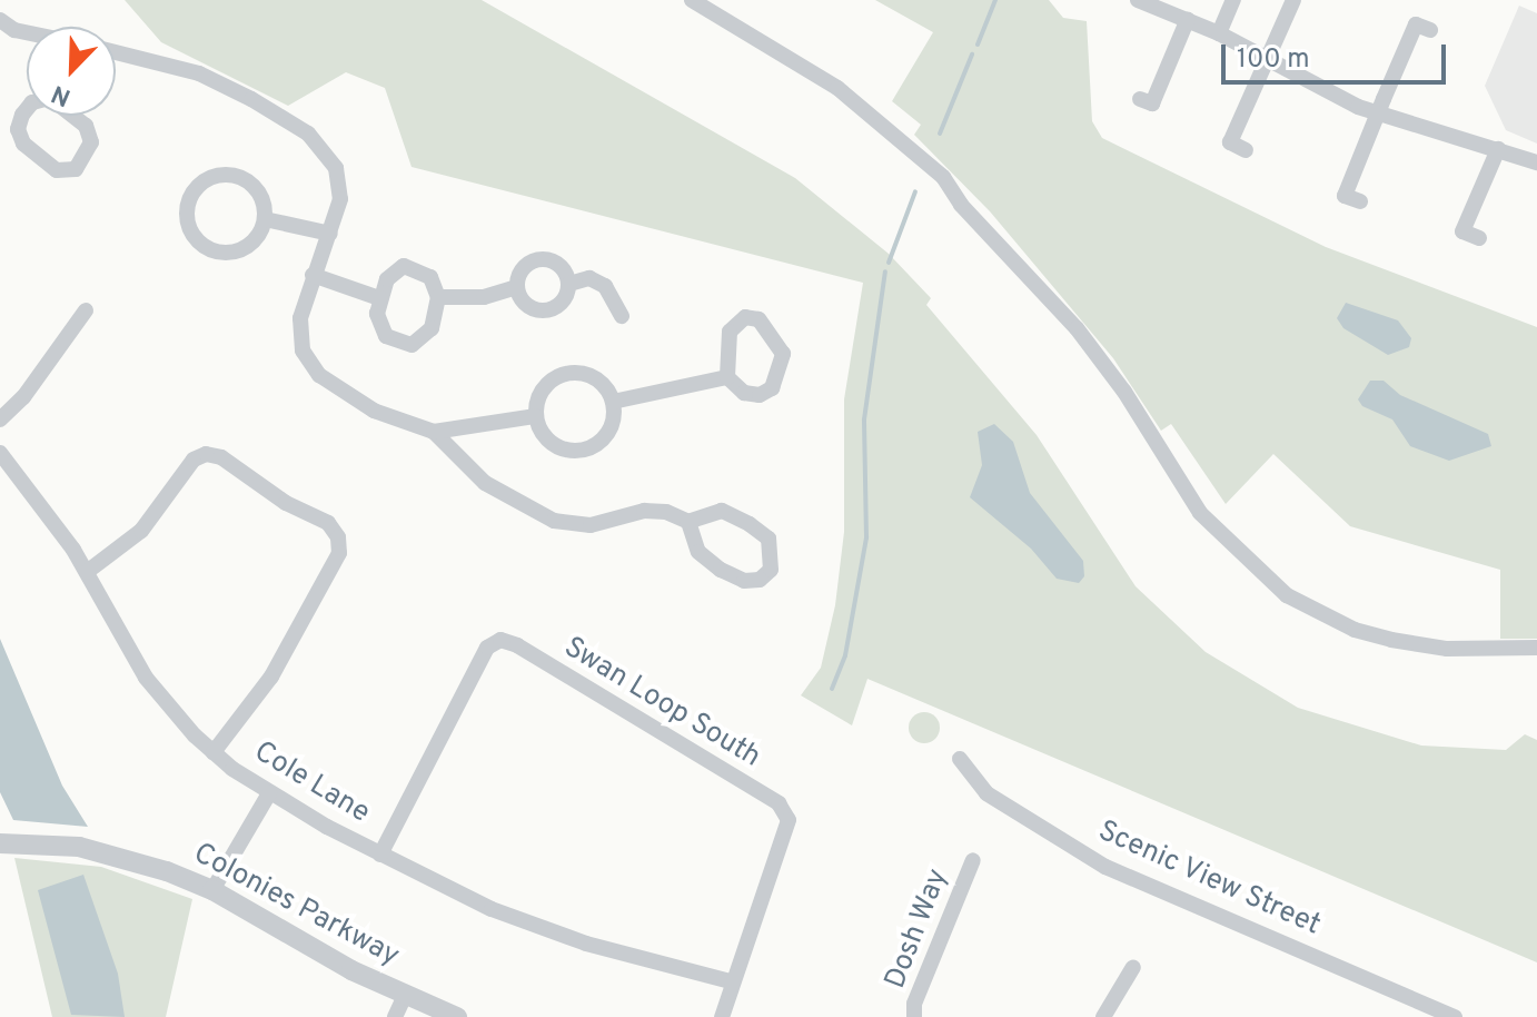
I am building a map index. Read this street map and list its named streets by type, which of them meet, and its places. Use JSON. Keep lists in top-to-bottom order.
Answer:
{
  "streets": {
    "street": [
      "Swan Loop South",
      "Cole Lane",
      "Scenic View Street",
      "Colonies Parkway",
      "Dosh Way"
    ]
  },
  "crossings": [
    ["Swan Loop South", "Cole Lane"]
  ],
  "scale_bar": "100 m",
  "north": "bottom left"
}
